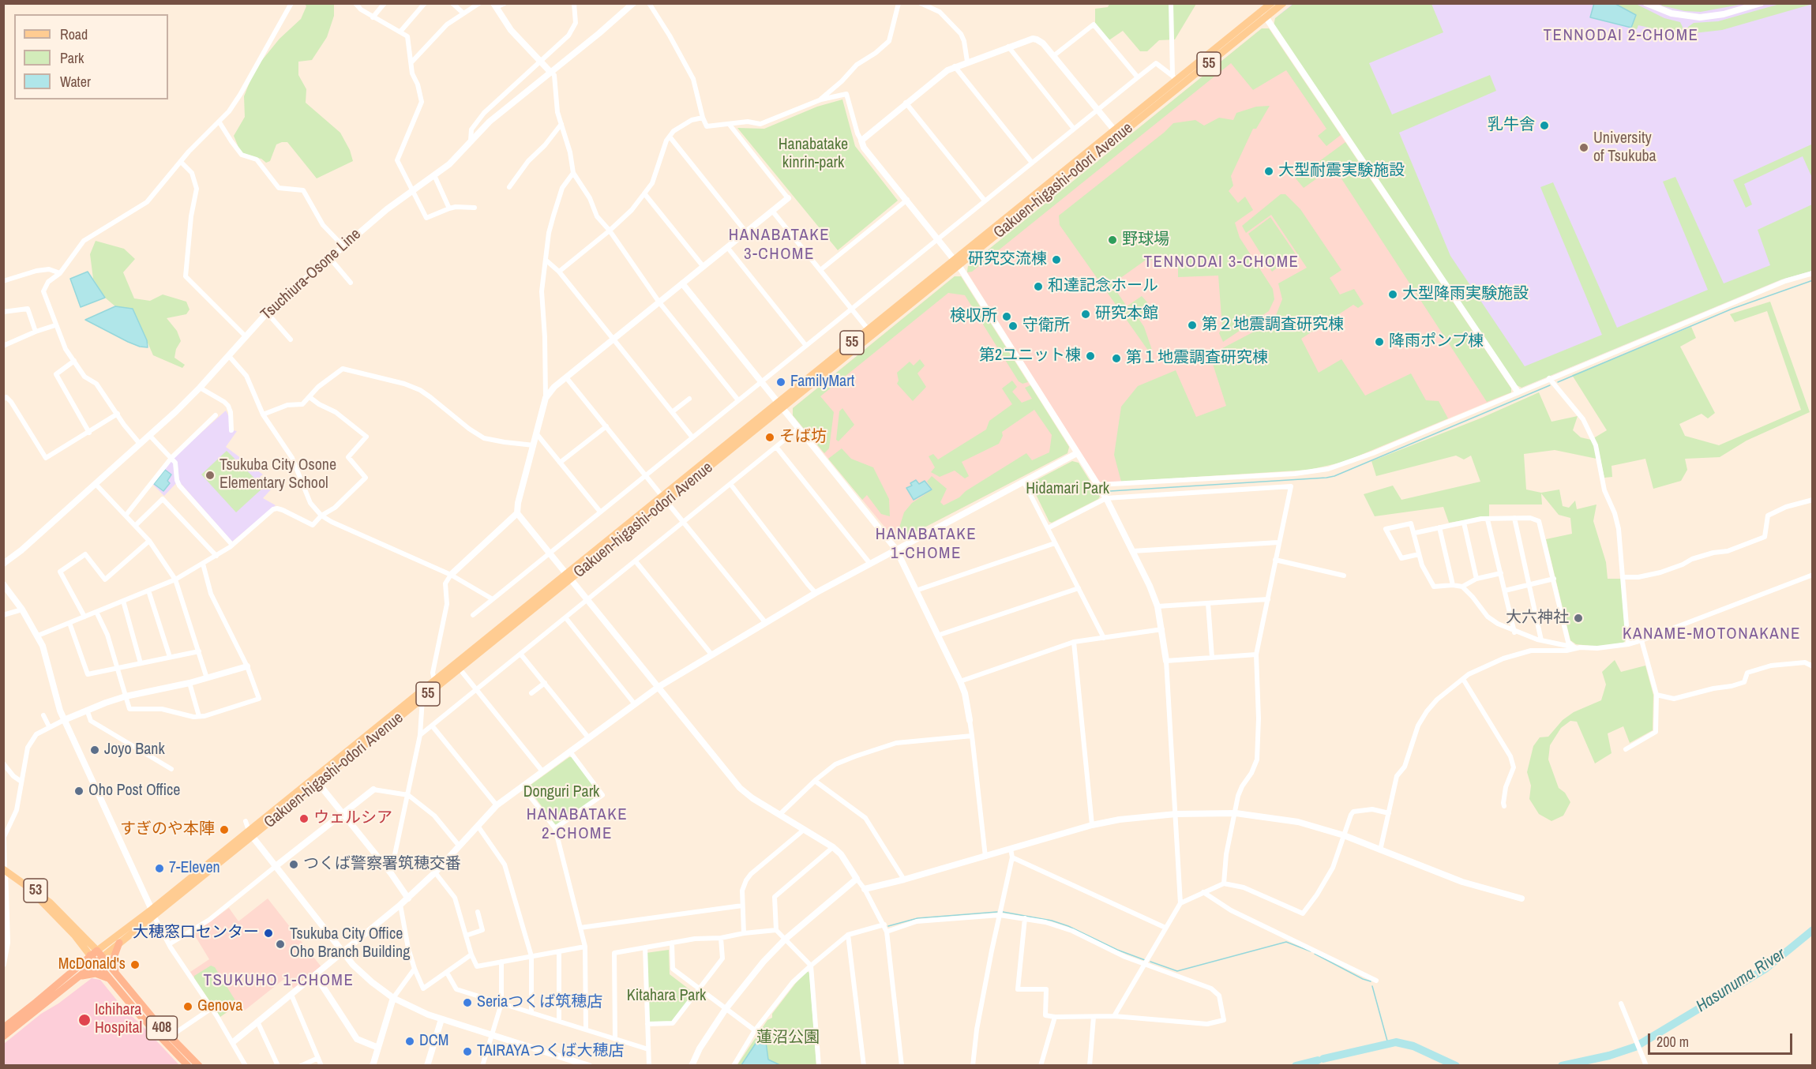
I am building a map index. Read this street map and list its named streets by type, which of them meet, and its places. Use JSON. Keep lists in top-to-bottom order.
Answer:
{
  "streets": {
    "highway": ["Gakuen-higashi-odori Avenue", "408"],
    "main road": ["55", "Tsuchiura-Osone Line", "53"]
  },
  "crossings": [
    ["55", "Gakuen-higashi-odori Avenue"],
    ["Gakuen-higashi-odori Avenue", "53"],
    ["Gakuen-higashi-odori Avenue", "408"],
    ["53", "408"]
  ],
  "districts": [
    "TENNODAI 2-CHOME",
    "HANABATAKE 3-CHOME",
    "TENNODAI 3-CHOME",
    "HANABATAKE 1-CHOME",
    "KANAME-MOTONAKANE",
    "HANABATAKE 2-CHOME",
    "TSUKUHO 1-CHOME"
  ],
  "water": ["Hasunuma River"],
  "parks": [
    "Hanabatake kinrin-park",
    "Hidamari Park",
    "Donguri Park",
    "Kitahara Park",
    "蓮沼公園"
  ],
  "places": [
    "乳牛舎",
    "University of Tsukuba",
    "大型耐震実験施設",
    "野球場",
    "研究交流棟",
    "和達記念ホール",
    "大型降雨実験施設",
    "研究本館",
    "検収所",
    "第２地震調査研究棟",
    "守衛所",
    "降雨ポンプ棟",
    "第2ユニット棟",
    "第１地震調査研究棟",
    "FamilyMart",
    "そば坊",
    "Tsukuba City Osone Elementary School",
    "大六神社",
    "Joyo Bank",
    "Oho Post Office",
    "ウェルシア",
    "すぎのや本陣",
    "つくば警察署筑穂交番",
    "7-Eleven",
    "大穂窓口センター",
    "Tsukuba City Office Oho Branch Building",
    "McDonald's",
    "Seriaつくば筑穂店",
    "Genova",
    "Ichihara Hospital",
    "DCM",
    "TAIRAYAつくば大穂店"
  ],
  "legend": ["Road", "Park", "Water"],
  "scale_bar": "200 m"
}
